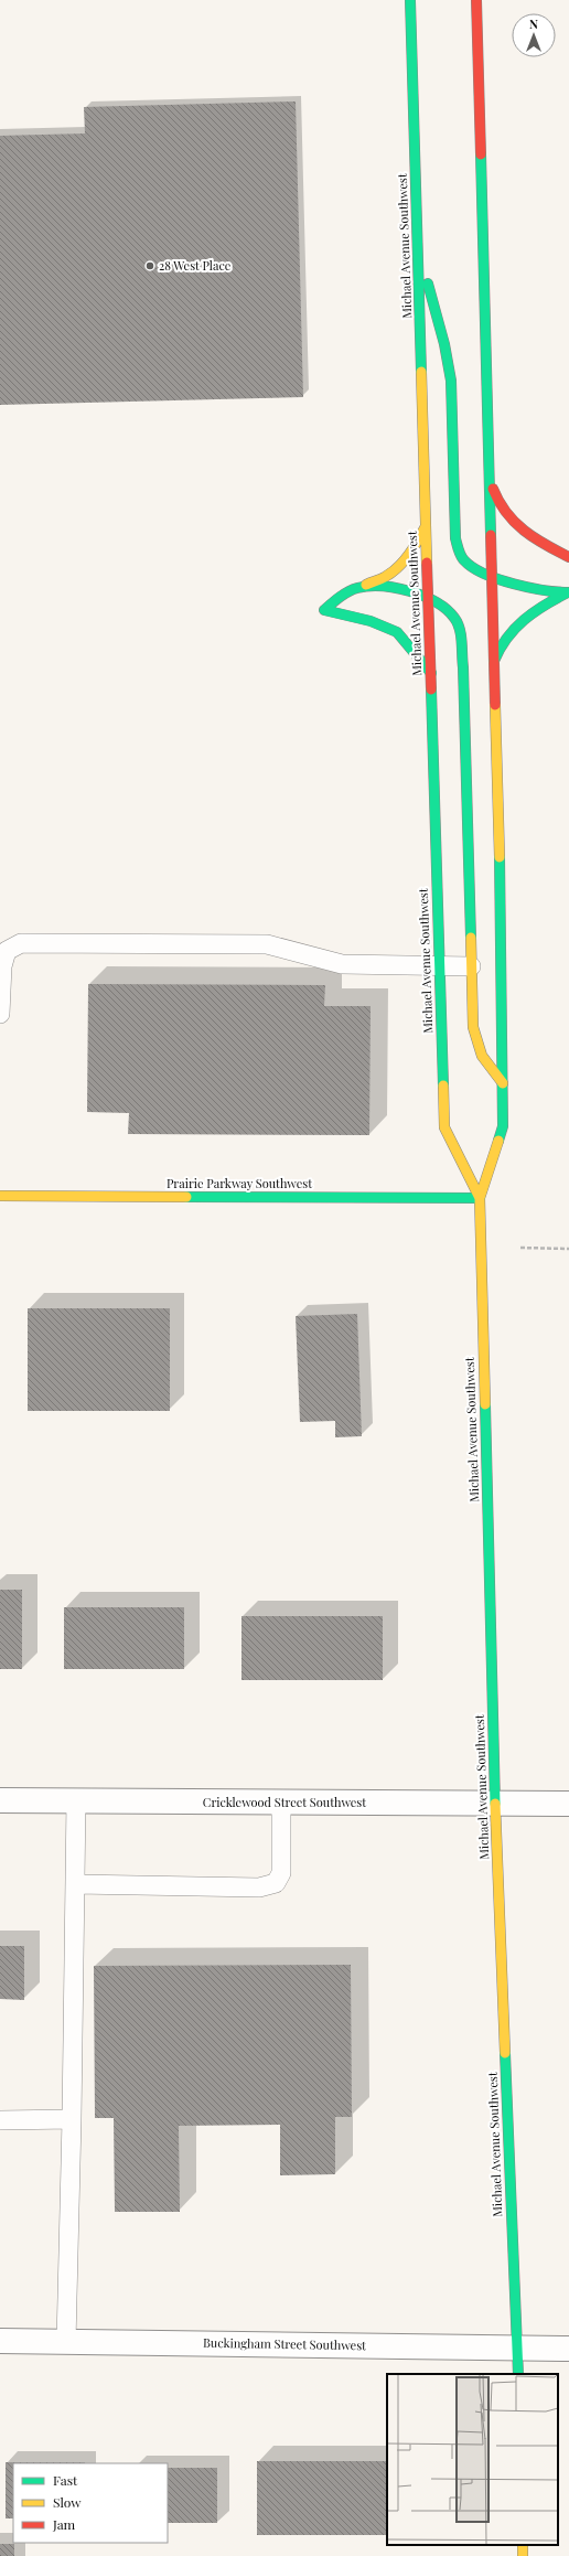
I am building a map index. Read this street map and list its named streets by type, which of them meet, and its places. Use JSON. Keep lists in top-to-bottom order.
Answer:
{
  "streets": {
    "street": [
      "Michael Avenue Southwest",
      "Prairie Parkway Southwest",
      "Cricklewood Street Southwest",
      "Buckingham Street Southwest"
    ]
  },
  "crossings": [
    ["Michael Avenue Southwest", "Prairie Parkway Southwest"],
    ["Michael Avenue Southwest", "Cricklewood Street Southwest"],
    ["Michael Avenue Southwest", "Buckingham Street Southwest"]
  ],
  "places": ["28 West Place"],
  "legend": ["Fast", "Slow", "Jam"],
  "north": "top"
}
